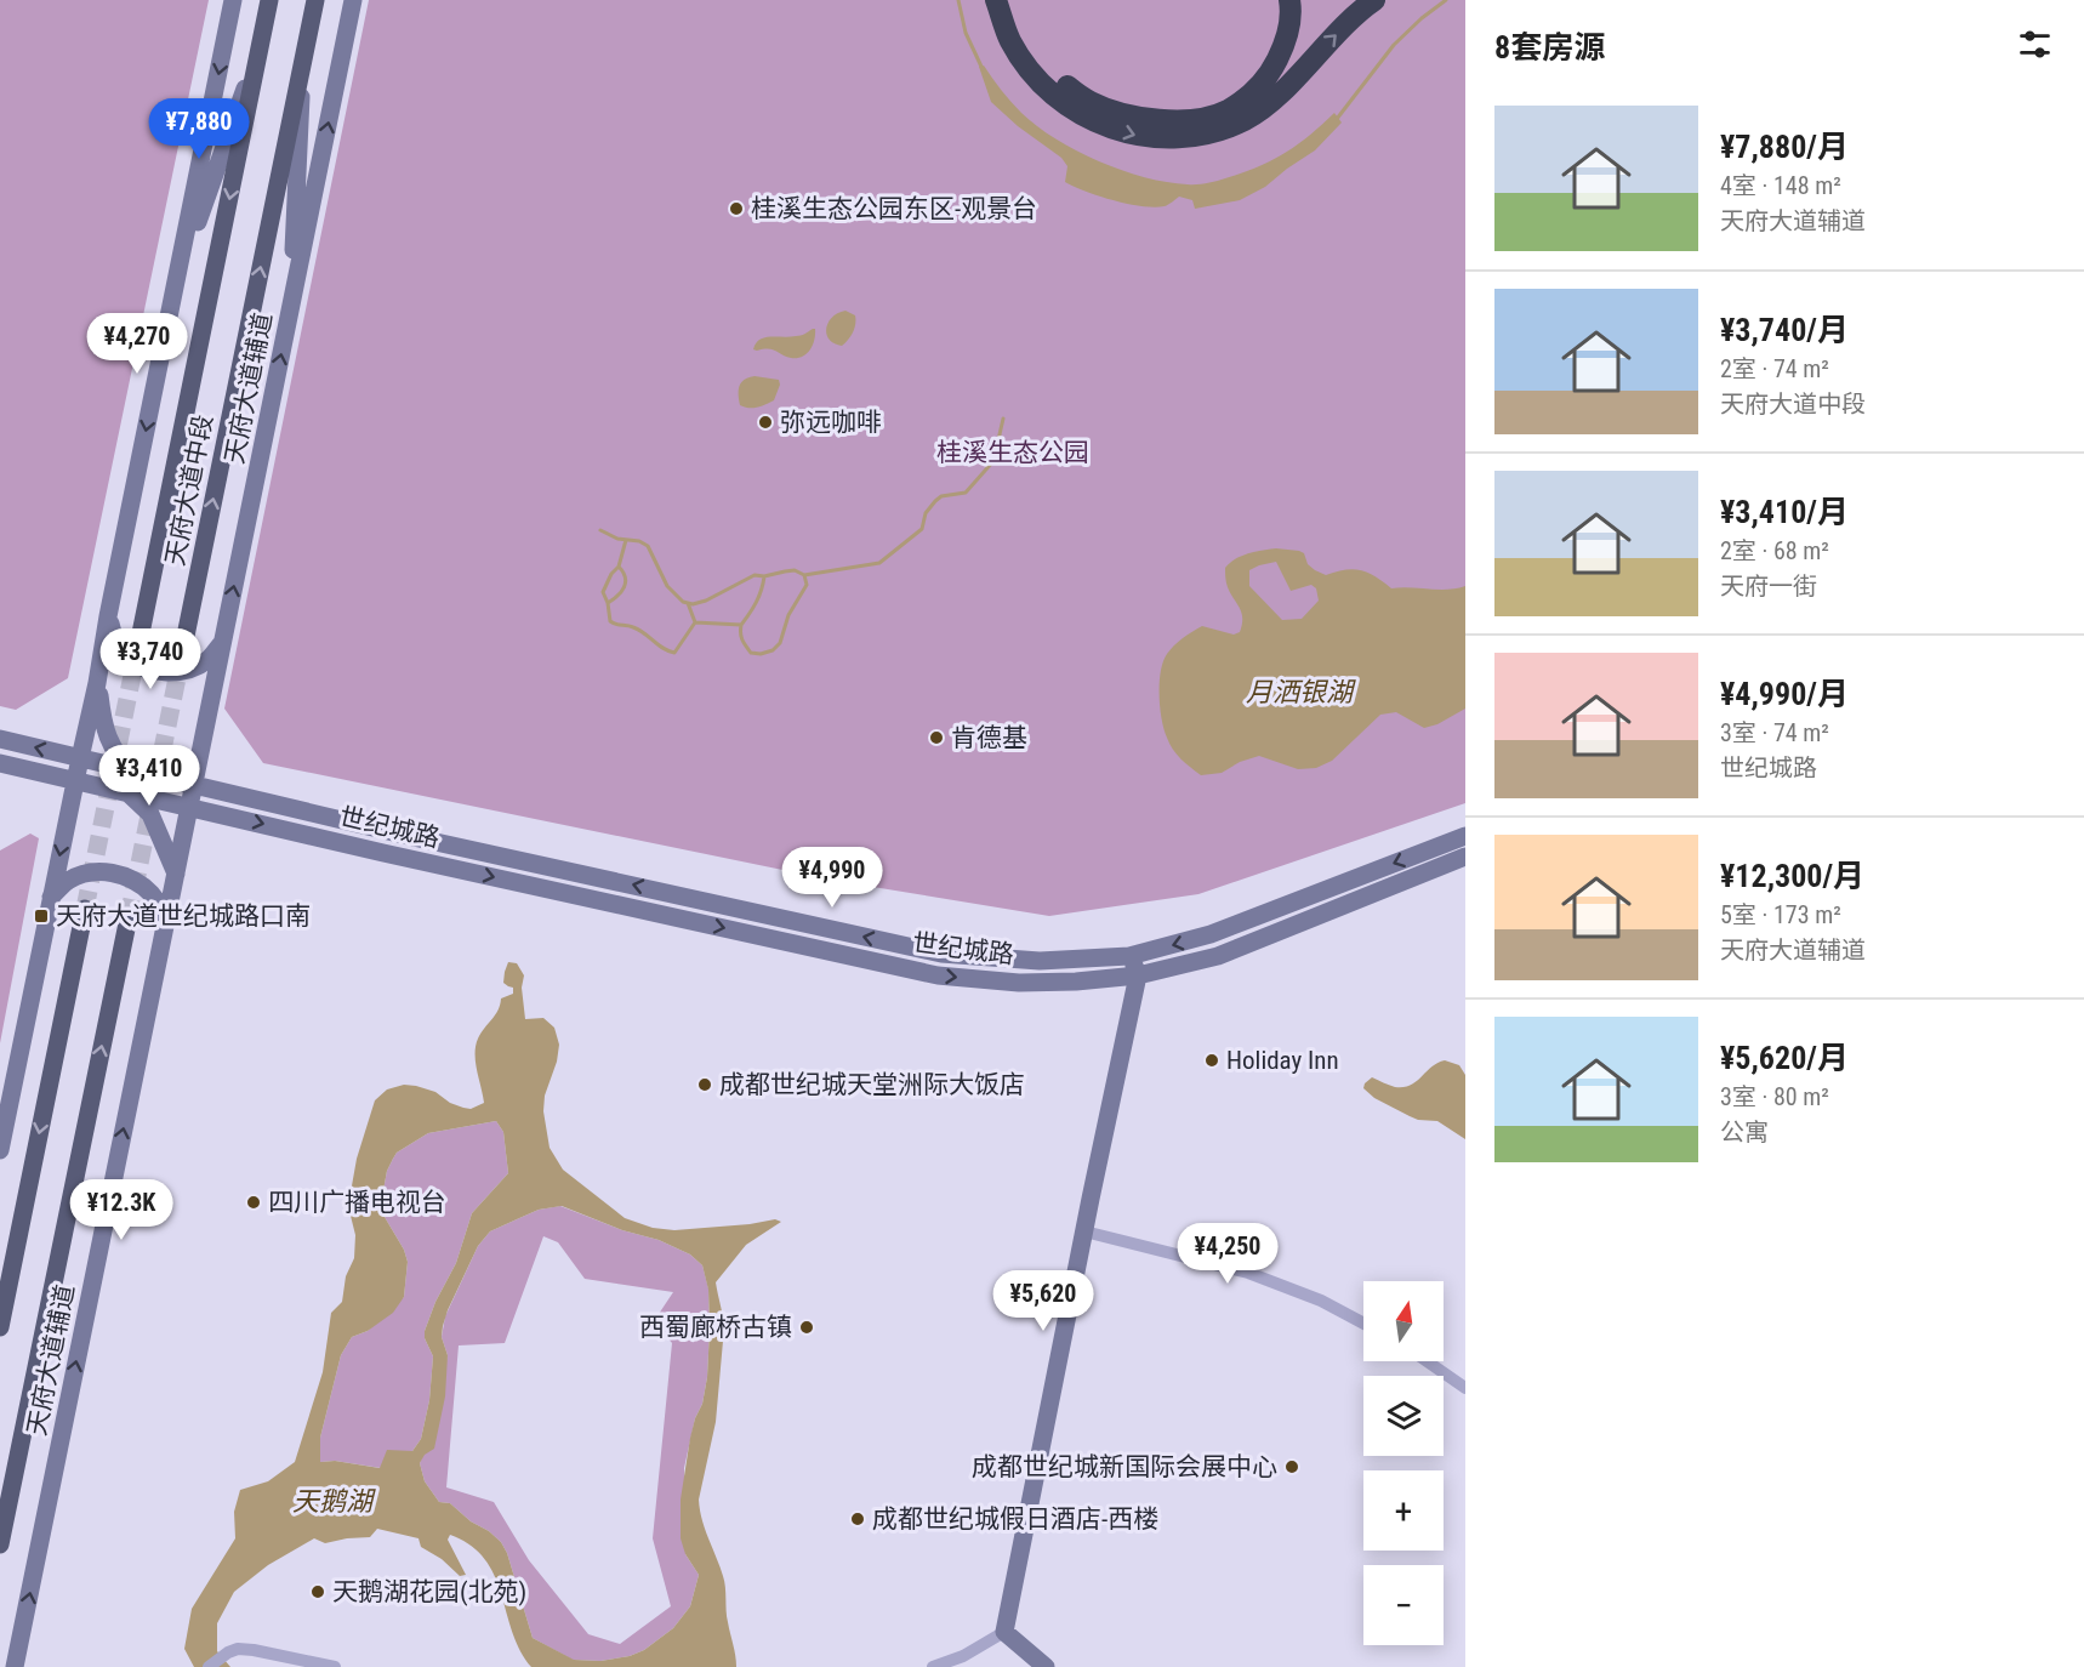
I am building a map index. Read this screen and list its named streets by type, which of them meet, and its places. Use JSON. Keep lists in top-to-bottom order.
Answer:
{
  "streets": {
    "main road": ["天府大道中段"],
    "street": ["天府大道辅道", "世纪城路"]
  },
  "crossings": [
    ["天府大道辅道", "世纪城路"]
  ],
  "water": ["月洒银湖", "天鹅湖"],
  "parks": ["桂溪生态公园"],
  "places": {
    "other": [
      "桂溪生态公园东区-观景台",
      "弥远咖啡",
      "肯德基",
      "Holiday Inn",
      "成都世纪城天堂洲际大饭店",
      "四川广播电视台",
      "西蜀廊桥古镇",
      "成都世纪城新国际会展中心",
      "成都世纪城假日酒店-西楼",
      "天鹅湖花园(北苑)"
    ],
    "transit": ["天府大道世纪城路口南"]
  },
  "north": "top",
  "page": {
    "heading": "8套房源",
    "list": [
      {
        "name": "¥7,880/月",
        "note": "4室 · 148 m² · 天府大道辅道"
      },
      {
        "name": "¥3,740/月",
        "note": "2室 · 74 m² · 天府大道中段"
      },
      {
        "name": "¥3,410/月",
        "note": "2室 · 68 m² · 天府一街"
      },
      {
        "name": "¥4,990/月",
        "note": "3室 · 74 m² · 世纪城路"
      },
      {
        "name": "¥12,300/月",
        "note": "5室 · 173 m² · 天府大道辅道"
      },
      {
        "name": "¥5,620/月",
        "note": "3室 · 80 m² · 公寓"
      }
    ],
    "price": [
      "¥7,880",
      "¥4,270",
      "¥3,740",
      "¥3,410",
      "¥4,990",
      "¥12.3K",
      "¥4,250",
      "¥5,620"
    ],
    "map_buttons": ["+", "−"]
  }
}
